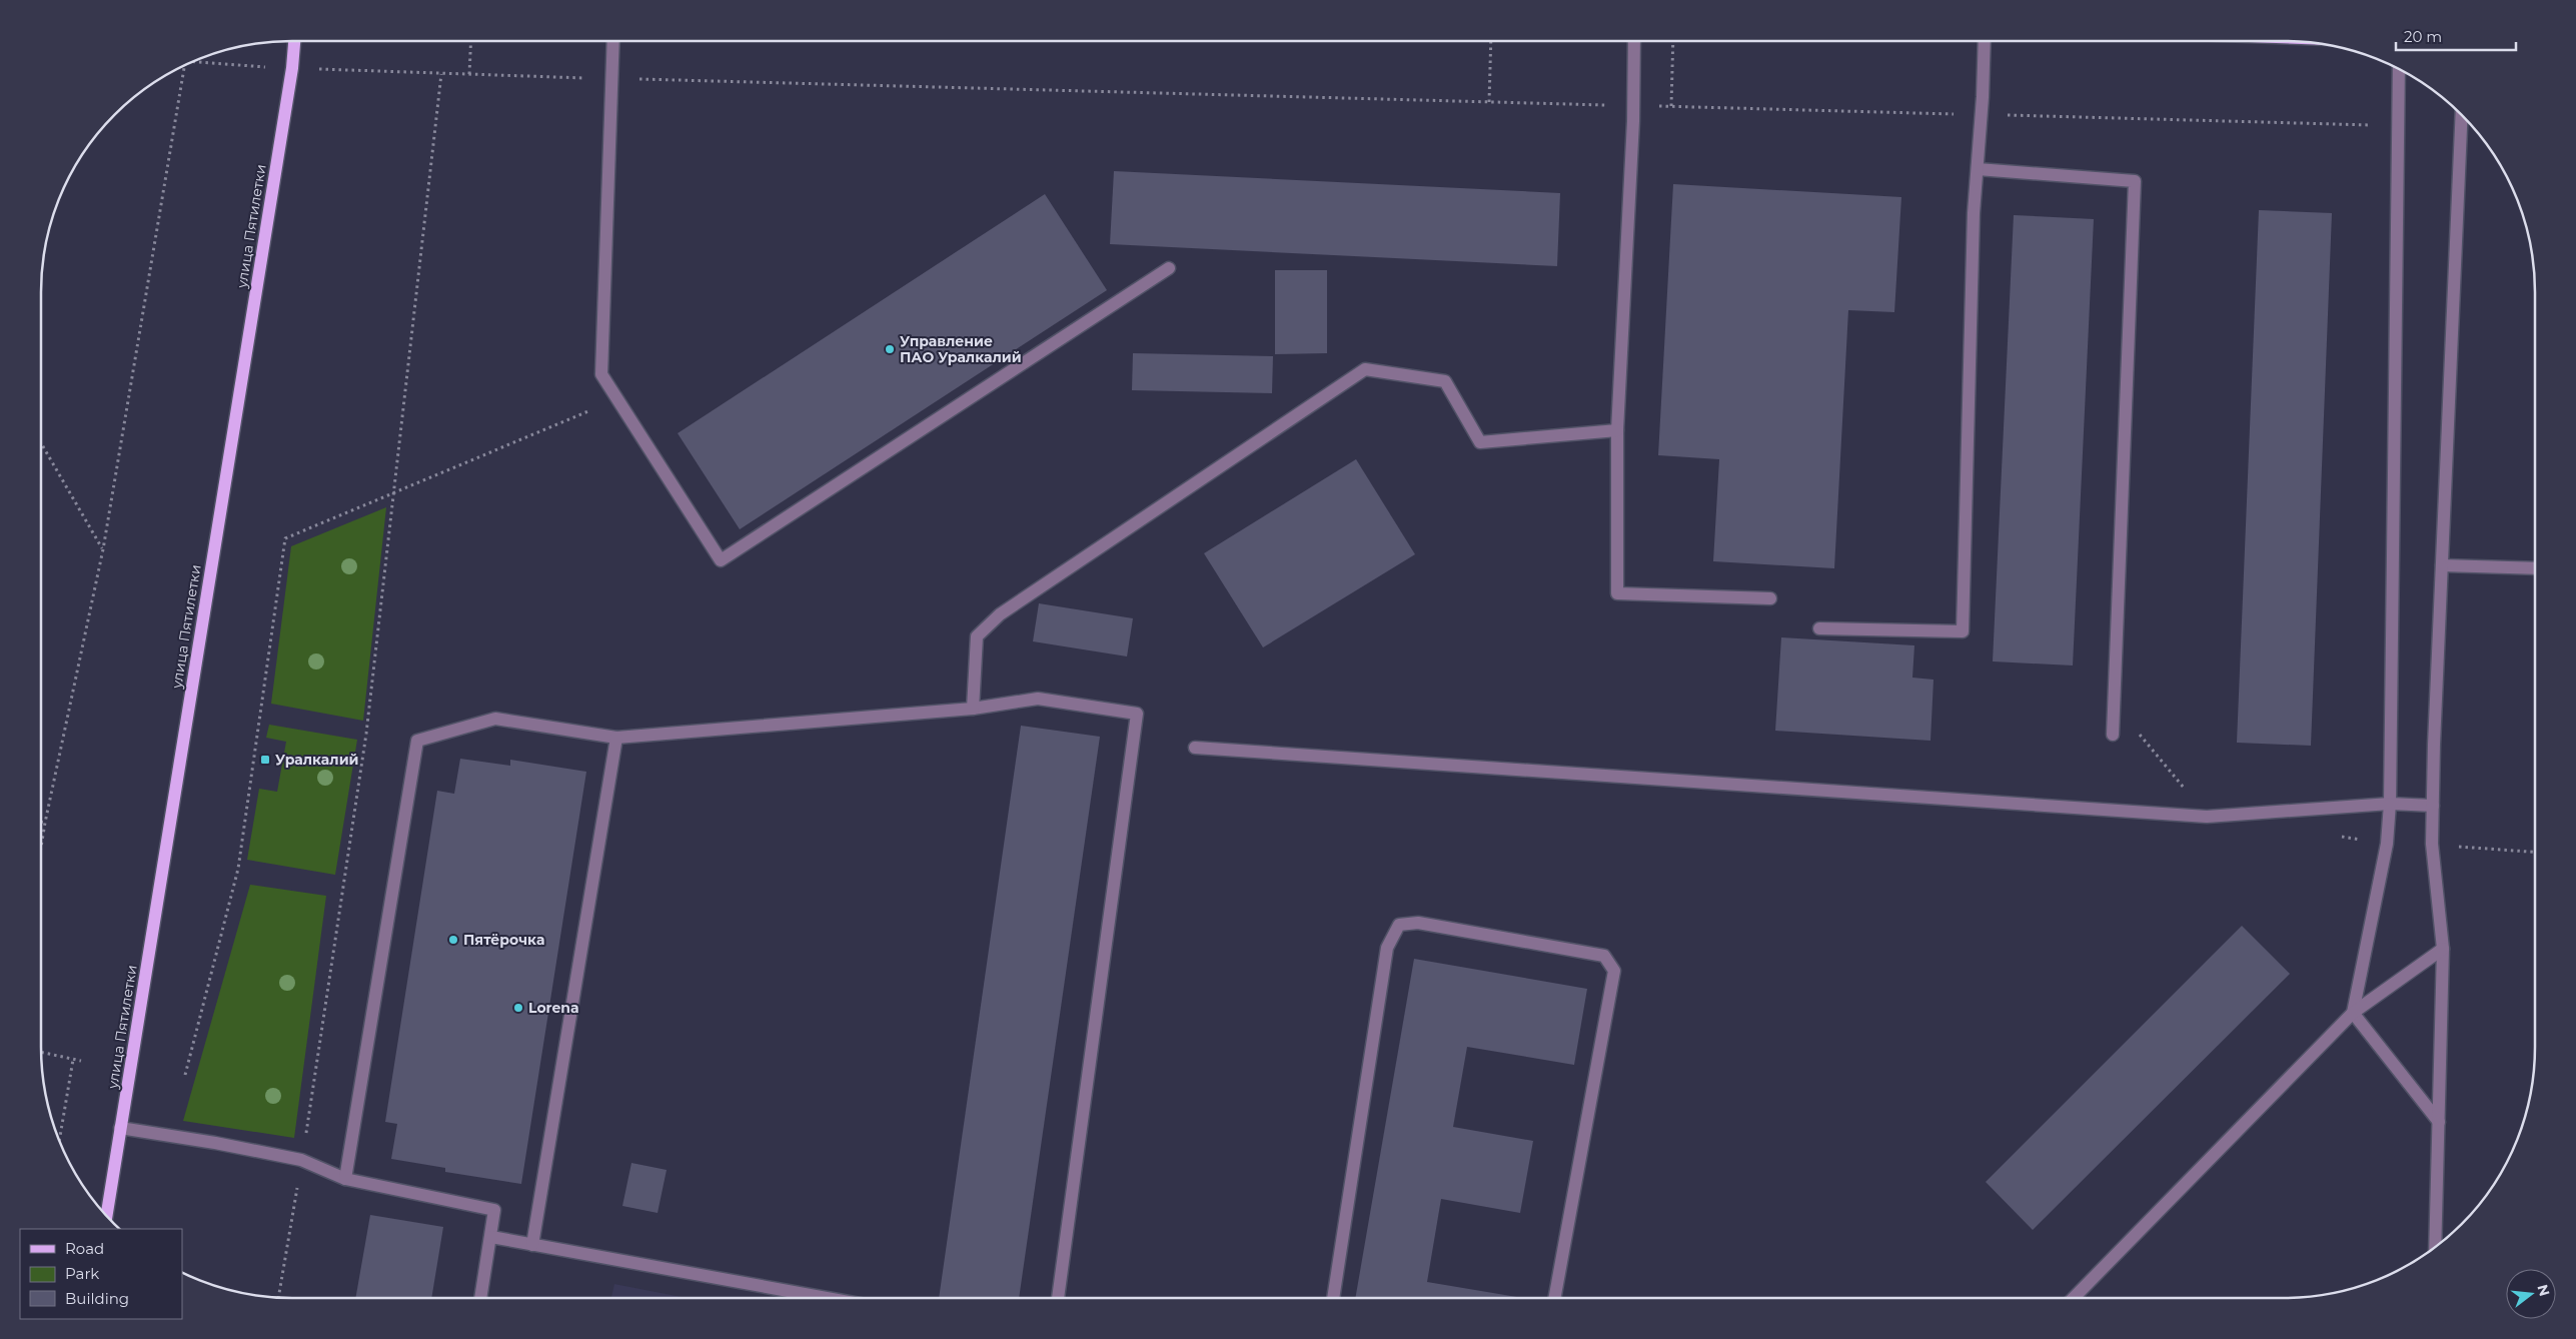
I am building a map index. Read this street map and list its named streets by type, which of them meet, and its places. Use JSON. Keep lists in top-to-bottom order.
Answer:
{
  "streets": {
    "main road": ["улица Пятилетки"]
  },
  "places": {
    "other": ["Управление ПАО Уралкалий", "Пятёрочка", "Lorena"],
    "transit": ["Уралкалий"]
  },
  "legend": ["Road", "Park", "Building"],
  "scale_bar": "20 m",
  "north": "right"
}
